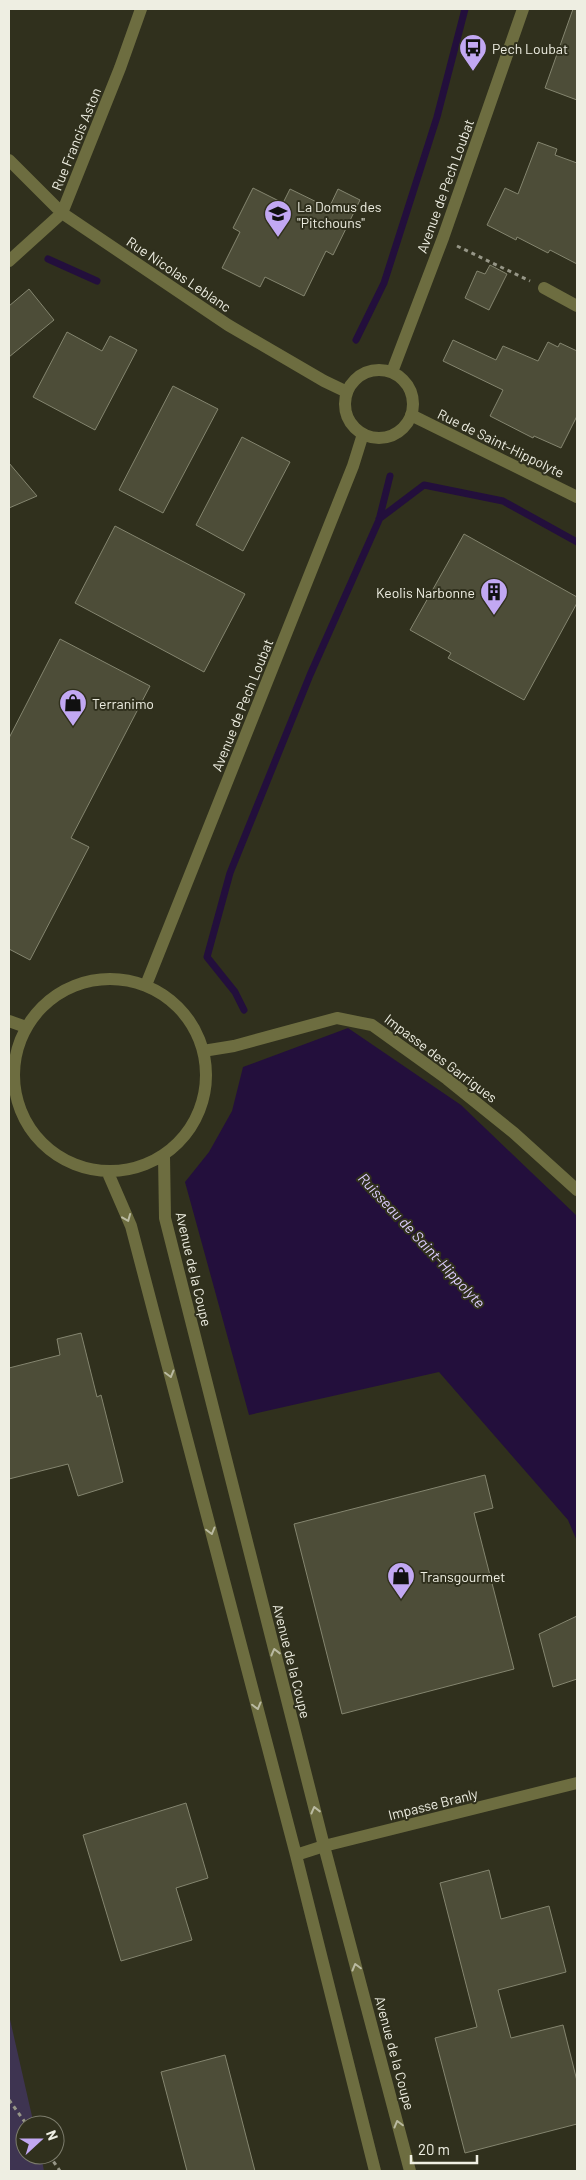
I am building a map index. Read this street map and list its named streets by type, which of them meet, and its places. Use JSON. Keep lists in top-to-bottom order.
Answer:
{
  "streets": {
    "street": [
      "Rue Francis Aston",
      "Avenue de Pech Loubat",
      "Rue Nicolas Leblanc",
      "Rue de Saint-Hippolyte",
      "Impasse des Garrigues",
      "Avenue de la Coupe",
      "Impasse Branly"
    ]
  },
  "crossings": [
    ["Rue Francis Aston", "Rue Nicolas Leblanc"],
    ["Avenue de Pech Loubat", "Rue Nicolas Leblanc"],
    ["Avenue de Pech Loubat", "Rue de Saint-Hippolyte"],
    ["Rue Nicolas Leblanc", "Rue de Saint-Hippolyte"],
    ["Avenue de la Coupe", "Impasse Branly"]
  ],
  "water": ["Ruisseau de Saint-Hippolyte"],
  "places": {
    "bus stop": ["Pech Loubat"],
    "school or university": ["La Domus des \"Pitchouns\""],
    "building": ["Keolis Narbonne"],
    "shop": ["Terranimo", "Transgourmet"]
  },
  "scale_bar": "20 m",
  "north": "right"
}
